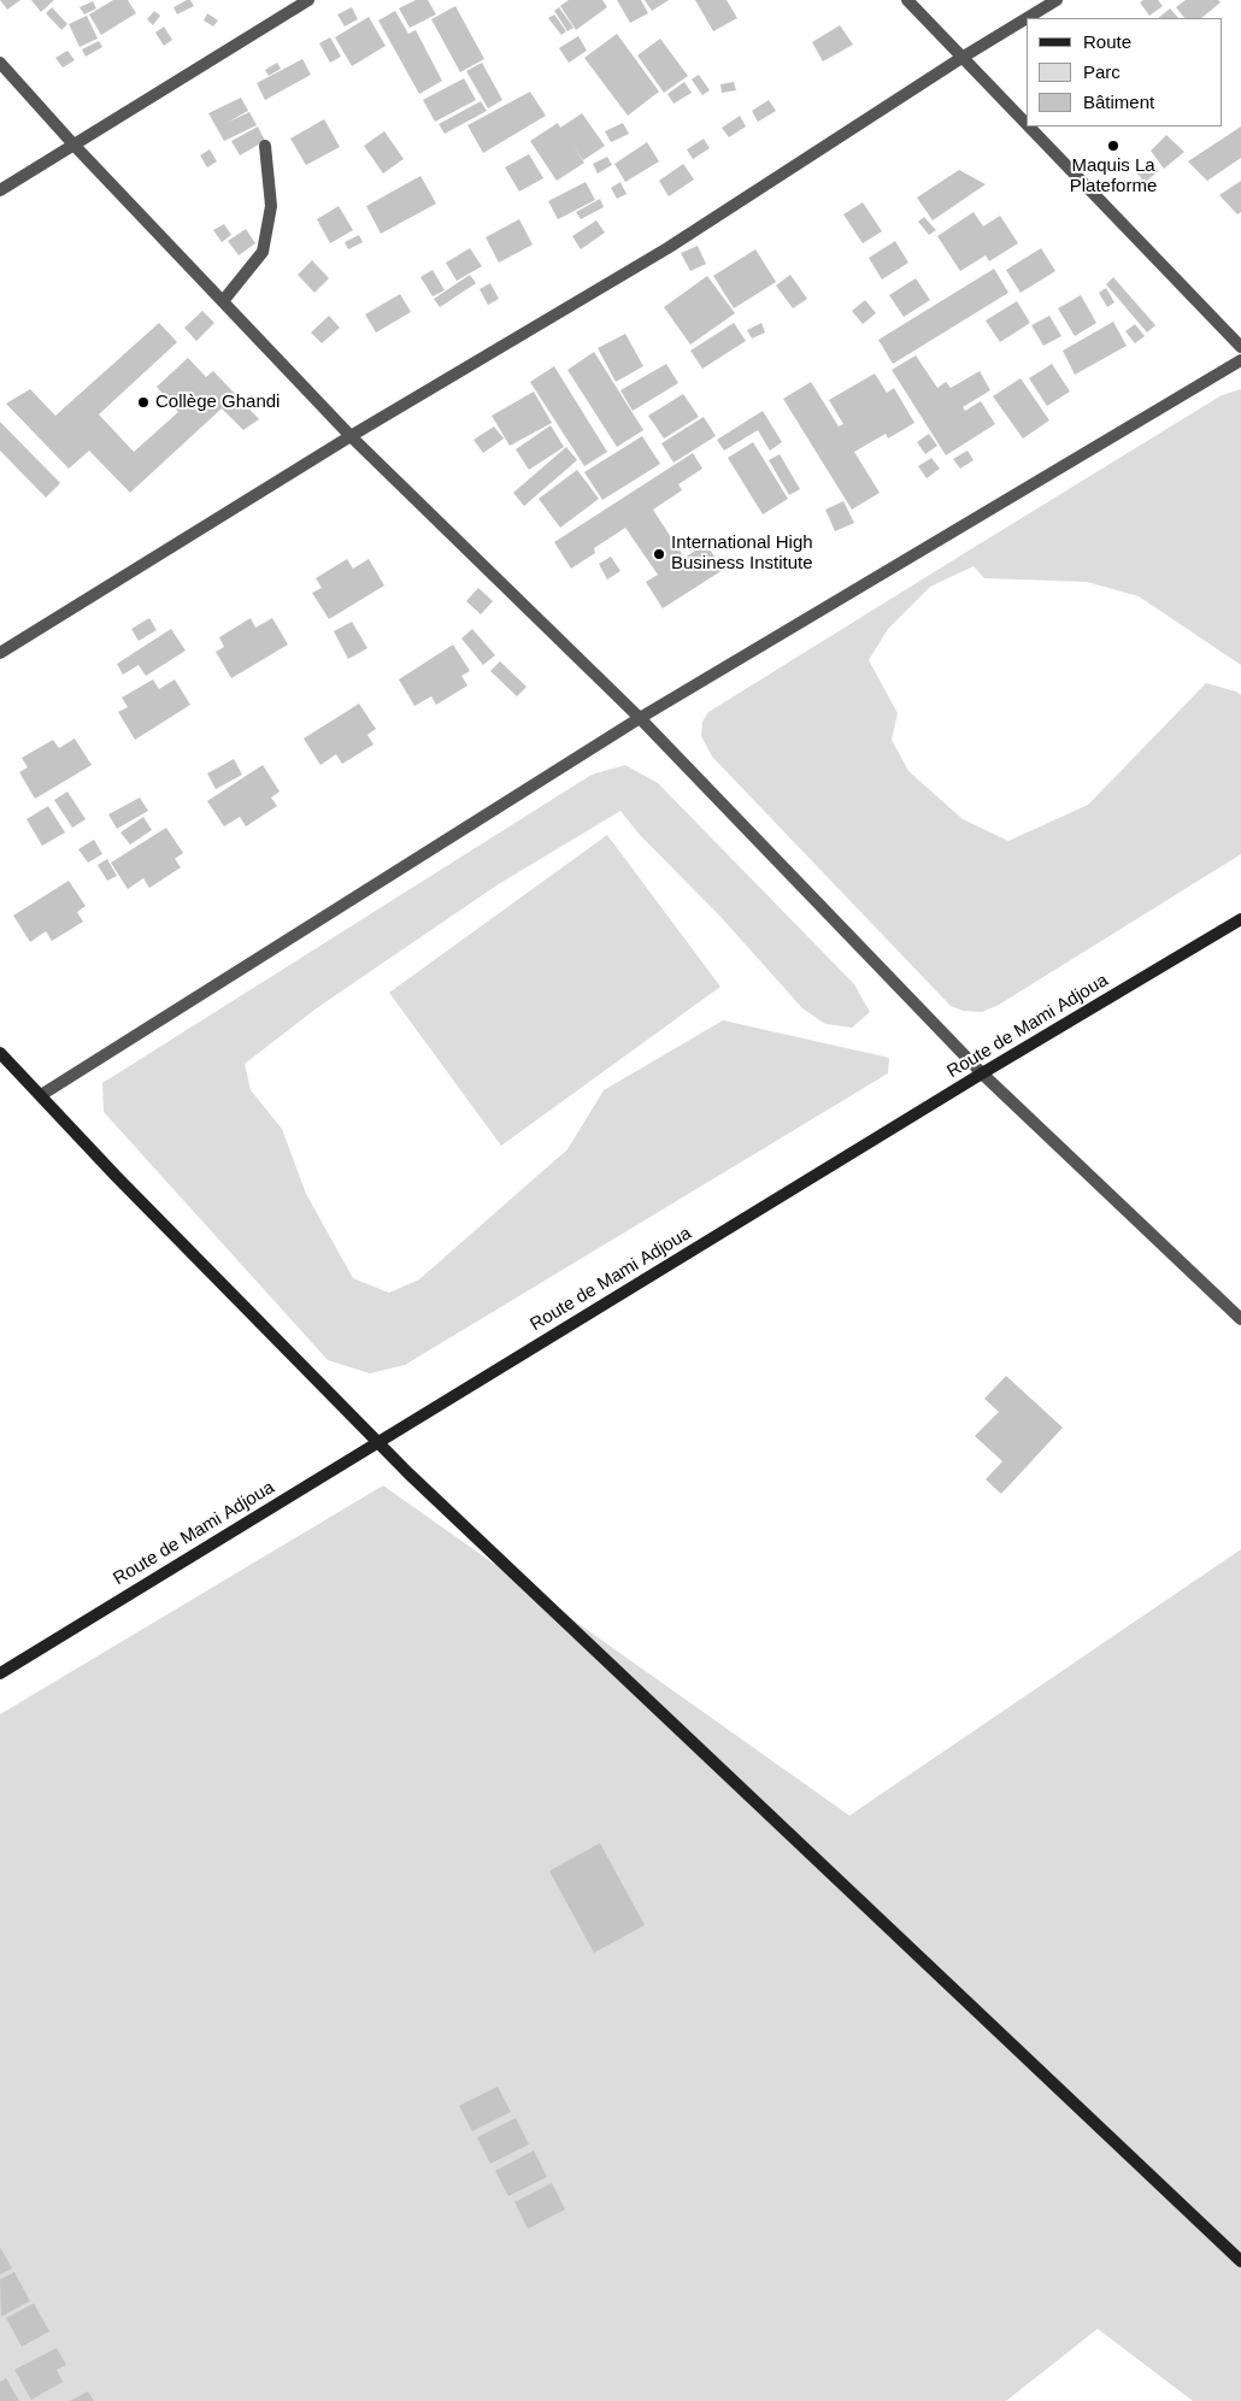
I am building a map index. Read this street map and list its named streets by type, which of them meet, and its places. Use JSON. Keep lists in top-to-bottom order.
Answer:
{
  "streets": {
    "street": ["Route de Mami Adjoua"]
  },
  "places": ["Maquis La Plateforme", "Collège Ghandi", "International High Business Institute"],
  "legend": ["Route", "Parc", "Bâtiment"]
}
